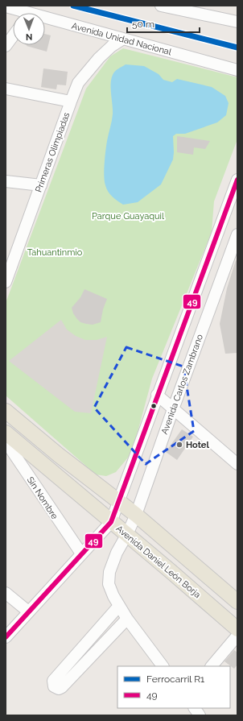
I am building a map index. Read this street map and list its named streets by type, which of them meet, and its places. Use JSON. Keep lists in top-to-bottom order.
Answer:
{
  "streets": {
    "main road": ["Avenida Daniel León Borja"],
    "street": [
      "Avenida Unidad Nacional",
      "Primeras Olimpiadas",
      "Avenida Carlos Zambrano",
      "Sin Nombre"
    ]
  },
  "crossings": [
    ["Avenida Unidad Nacional", "Primeras Olimpiadas"],
    ["Avenida Carlos Zambrano", "Avenida Daniel León Borja"]
  ],
  "parks": ["Parque Guayaquil", "Tahuantinmio"],
  "places": ["Hotel"],
  "lines": ["rail line R1", "transit line 49"],
  "legend": ["Ferrocarril R1", "49"],
  "scale_bar": "50 m",
  "north": "bottom"
}
